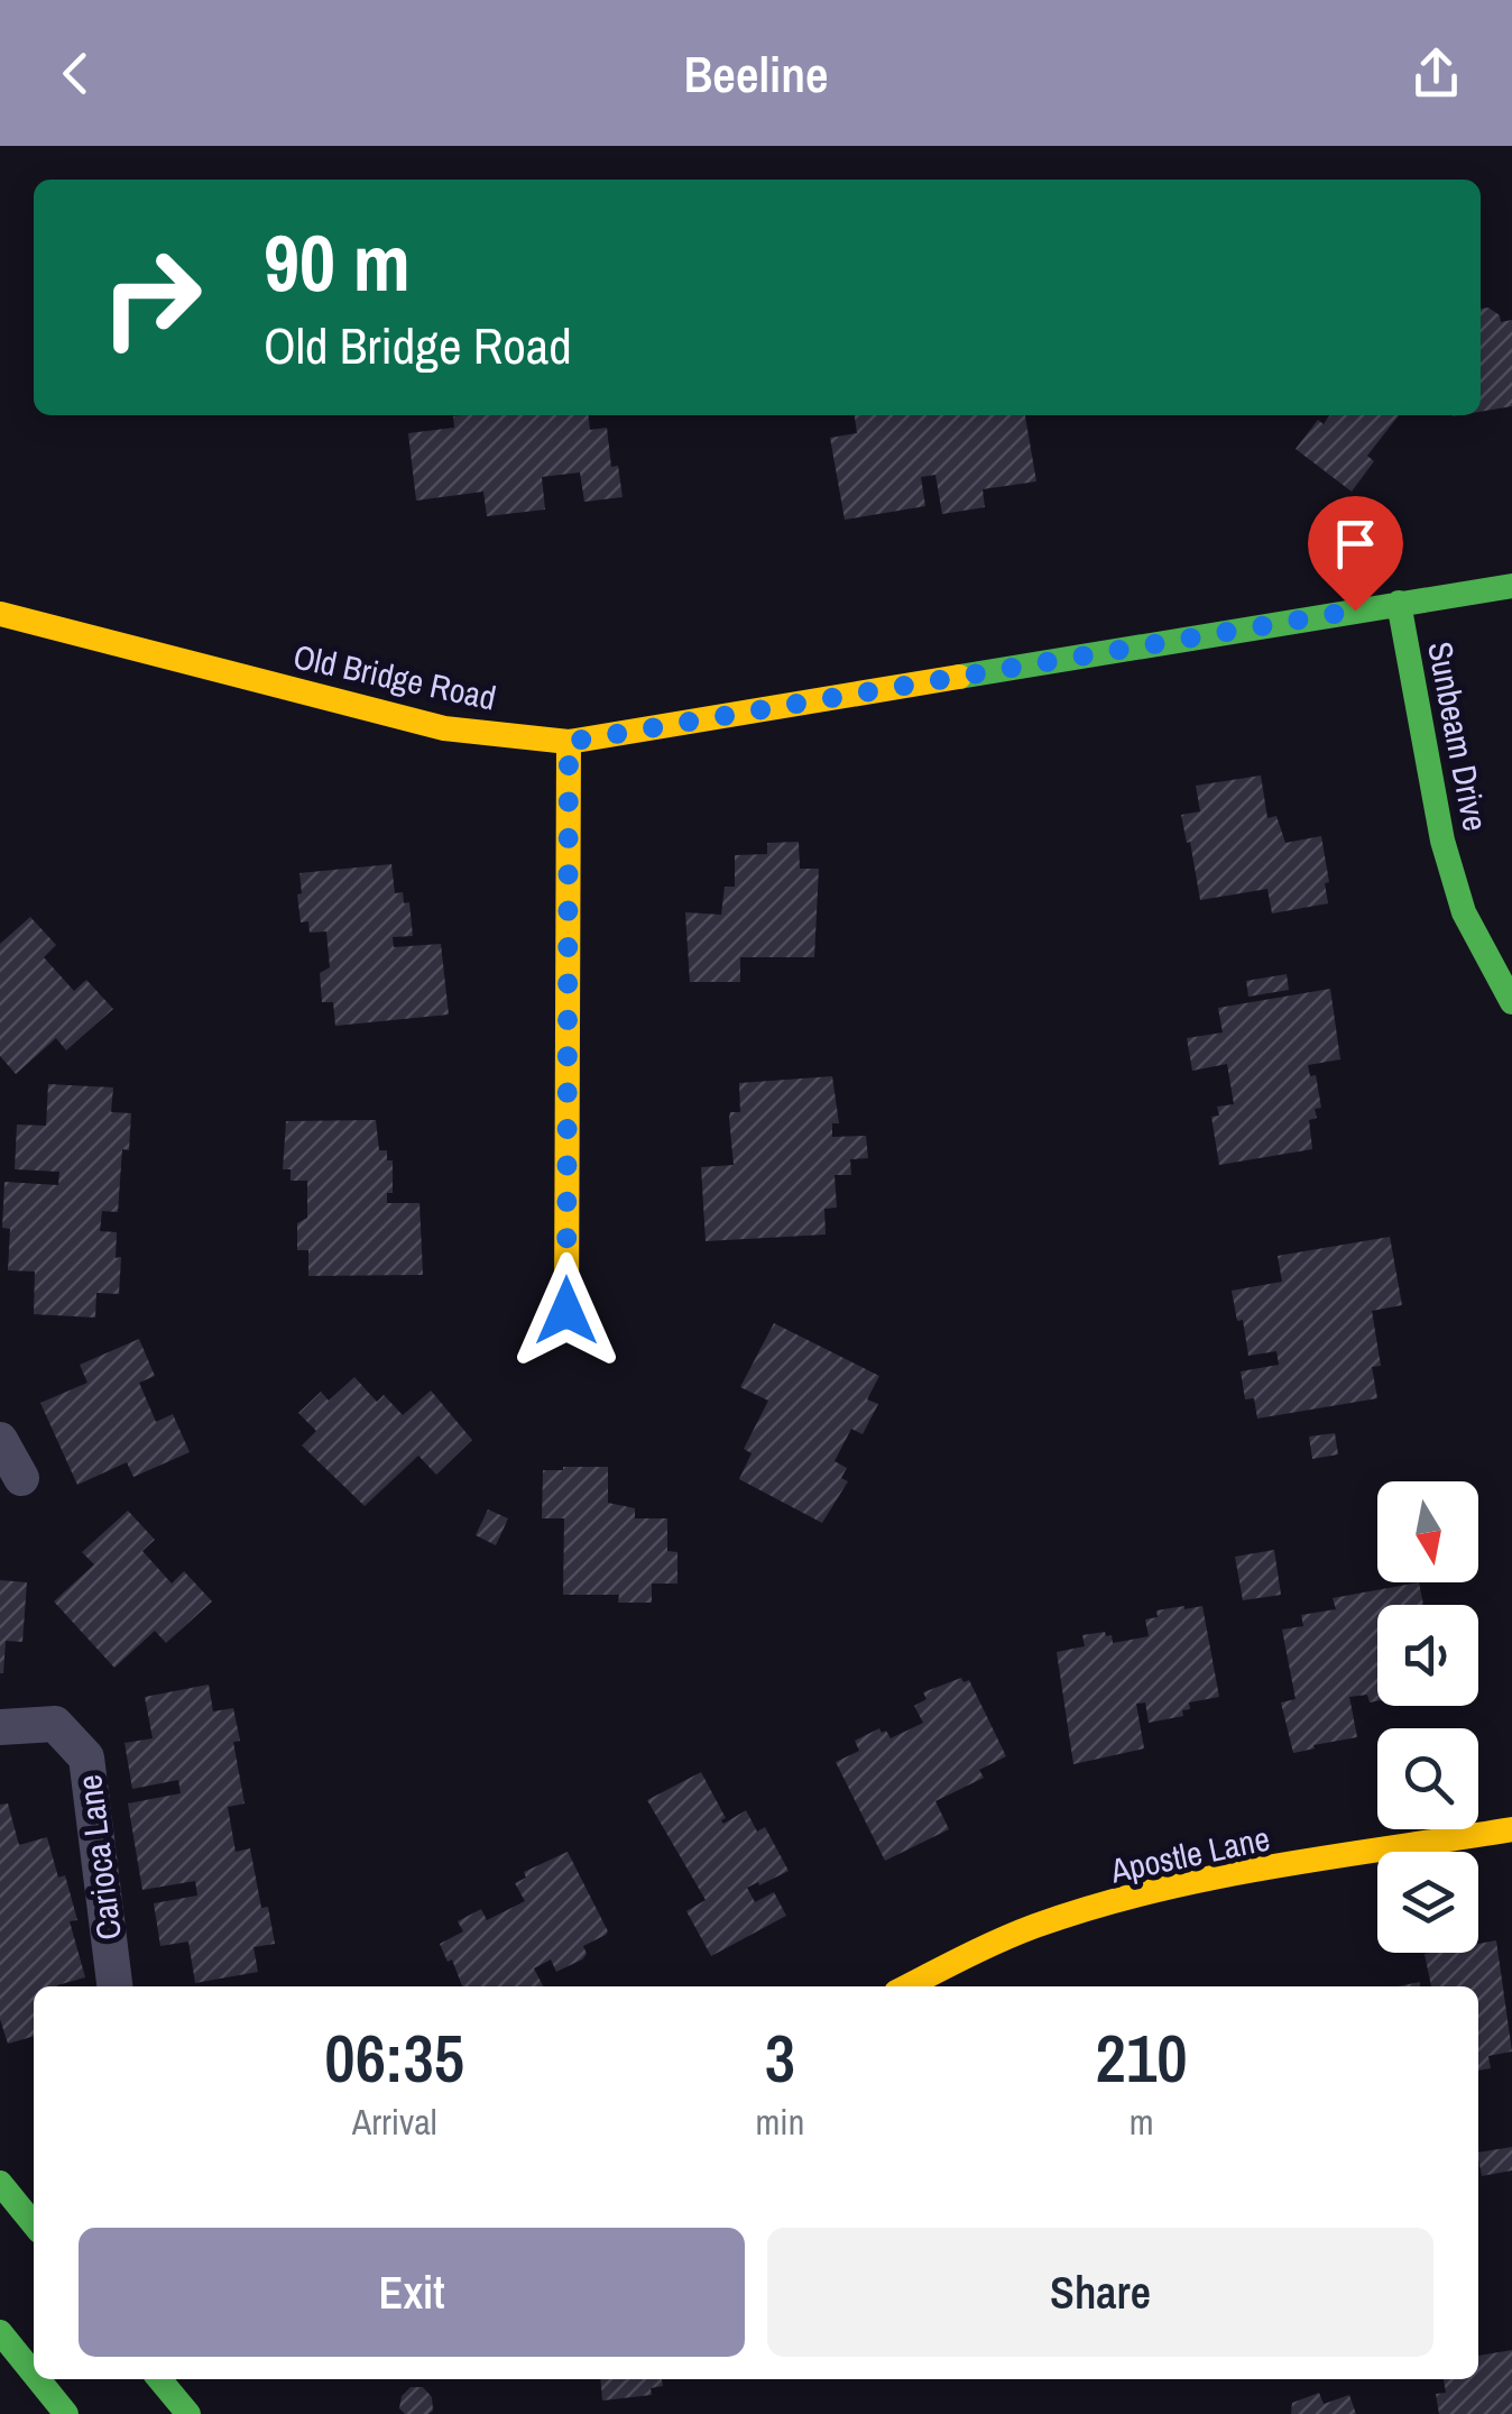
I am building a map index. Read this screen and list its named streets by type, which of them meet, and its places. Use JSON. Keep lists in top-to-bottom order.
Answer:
{
  "streets": {
    "street": [
      "Old Bridge Road",
      "Sunbeam Drive",
      "Apostle Lane",
      "Carioca Lane"
    ]
  },
  "crossings": [
    ["Old Bridge Road", "Sunbeam Drive"]
  ],
  "north": "bottom",
  "page": {
    "header": "Beeline",
    "turn": ["90 m", "Old Bridge Road"],
    "eta": [
      "06:35",
      "Arrival",
      "3",
      "min",
      "210",
      "m"
    ],
    "buttons": ["Exit", "Share"]
  }
}
